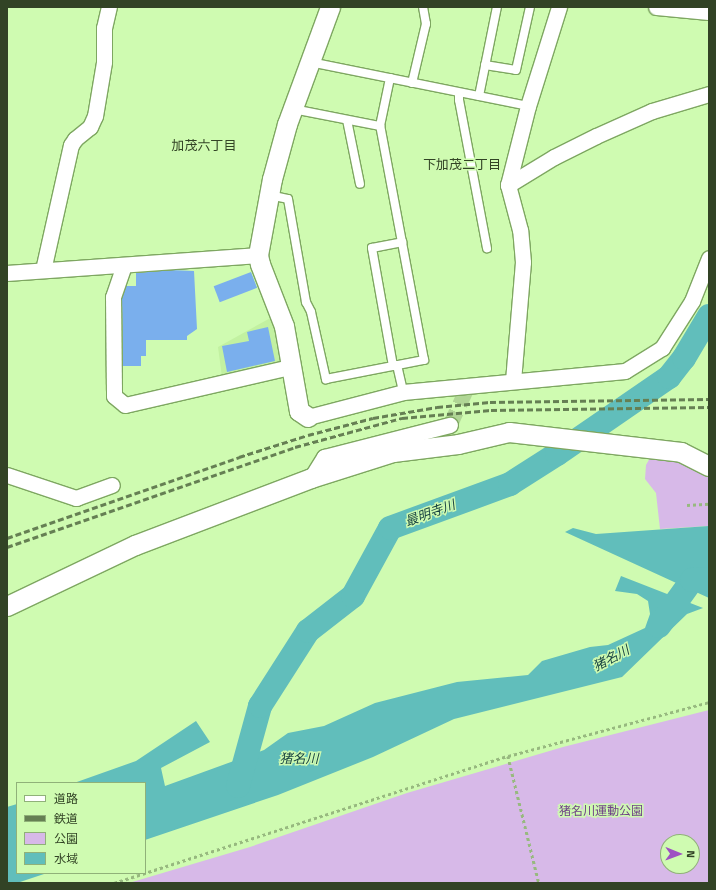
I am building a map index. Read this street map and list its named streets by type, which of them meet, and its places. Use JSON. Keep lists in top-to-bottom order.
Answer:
{
  "districts": ["加茂六丁目", "下加茂二丁目"],
  "water": ["最明寺川", "猪名川"],
  "parks": ["猪名川運動公園"],
  "legend": [
    "道路",
    "鉄道",
    "公園",
    "水域"
  ],
  "north": "right"
}
